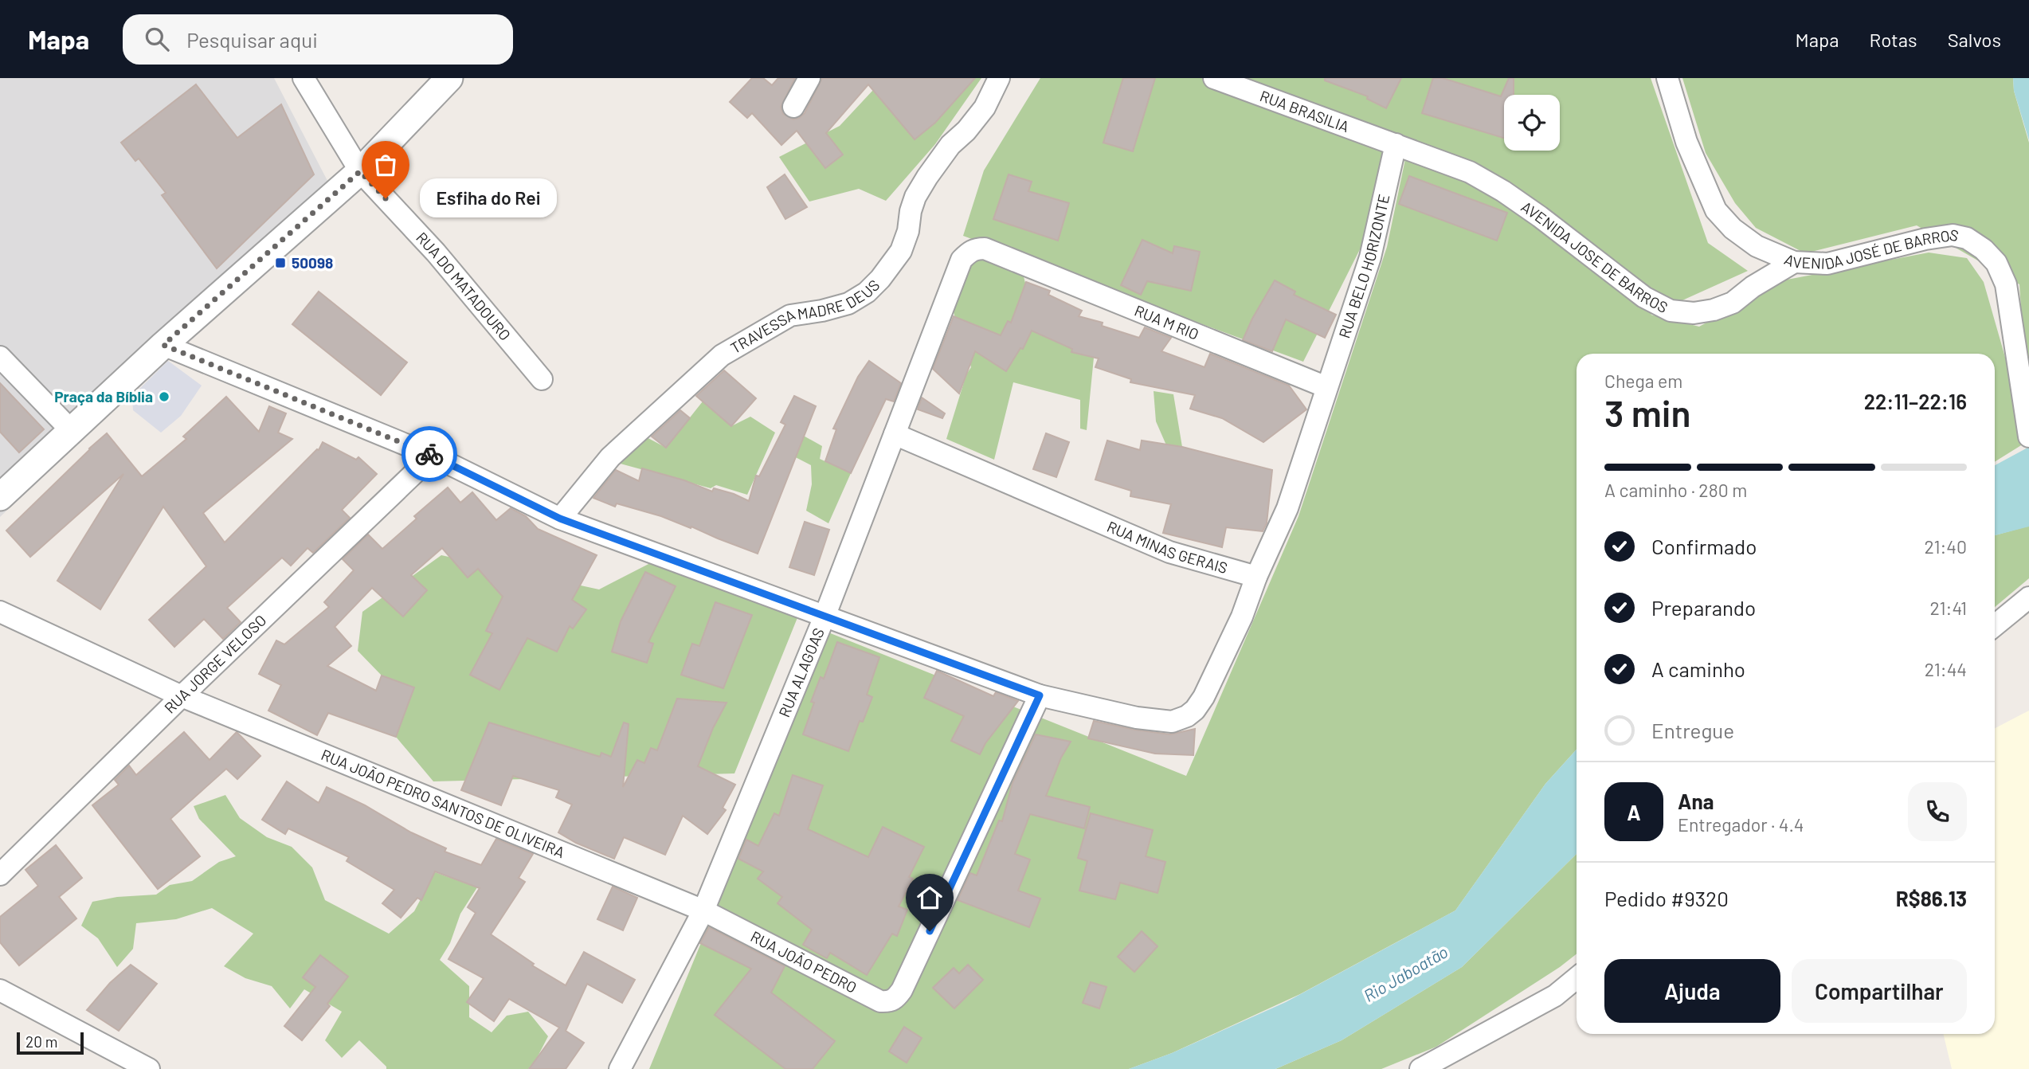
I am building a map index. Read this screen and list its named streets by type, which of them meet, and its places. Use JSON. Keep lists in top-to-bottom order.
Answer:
{
  "streets": {
    "street": [
      "RUA BRASILIA",
      "AVENIDA JOSÉ DE BARROS",
      "AVENIDA JOSE DE BARROS",
      "RUA BELO HORIZONTE",
      "RUA DO MATADOURO",
      "TRAVESSA MADRE DEUS",
      "RUA M RIO",
      "RUA MINAS GERAIS",
      "RUA JORGE VELOSO",
      "RUA ALAGOAS",
      "RUA JOÃO PEDRO SANTOS DE OLIVEIRA",
      "RUA JOÃO PEDRO"
    ]
  },
  "crossings": [
    ["RUA BRASILIA", "AVENIDA JOSE DE BARROS"],
    ["RUA BRASILIA", "RUA BELO HORIZONTE"],
    ["AVENIDA JOSÉ DE BARROS", "AVENIDA JOSE DE BARROS"],
    ["AVENIDA JOSE DE BARROS", "RUA BELO HORIZONTE"],
    ["RUA BELO HORIZONTE", "RUA M RIO"],
    ["RUA M RIO", "RUA MINAS GERAIS"],
    ["RUA M RIO", "RUA ALAGOAS"],
    ["RUA MINAS GERAIS", "RUA ALAGOAS"],
    ["RUA JORGE VELOSO", "RUA JOÃO PEDRO SANTOS DE OLIVEIRA"],
    ["RUA ALAGOAS", "RUA JOÃO PEDRO SANTOS DE OLIVEIRA"],
    ["RUA ALAGOAS", "RUA JOÃO PEDRO"],
    ["RUA JOÃO PEDRO SANTOS DE OLIVEIRA", "RUA JOÃO PEDRO"]
  ],
  "water": ["Rio Jaboatão"],
  "places": {
    "other": ["Esfiha do Rei", "Praça da Bíblia"],
    "transit": ["50098"]
  },
  "scale_bar": "20 m",
  "page": {
    "header": "Mapa",
    "search": "Pesquisar aqui",
    "nav": ["Mapa", "Rotas", "Salvos"],
    "bubble": "Esfiha do Rei",
    "heading": ["3 min", "Chega em", "22:11–22:16"],
    "panel": [
      "Ana",
      "Entregador · 4.4",
      "Pedido #9320",
      "R$86.13"
    ],
    "bar": "A caminho · 280 m",
    "list": [
      ["Confirmado", "21:40"],
      ["Preparando", "21:41"],
      ["A caminho", "21:44"],
      "Entregue"
    ],
    "round": "A",
    "buttons": ["Ajuda", "Compartilhar"],
    "scale": "20 m"
  }
}
